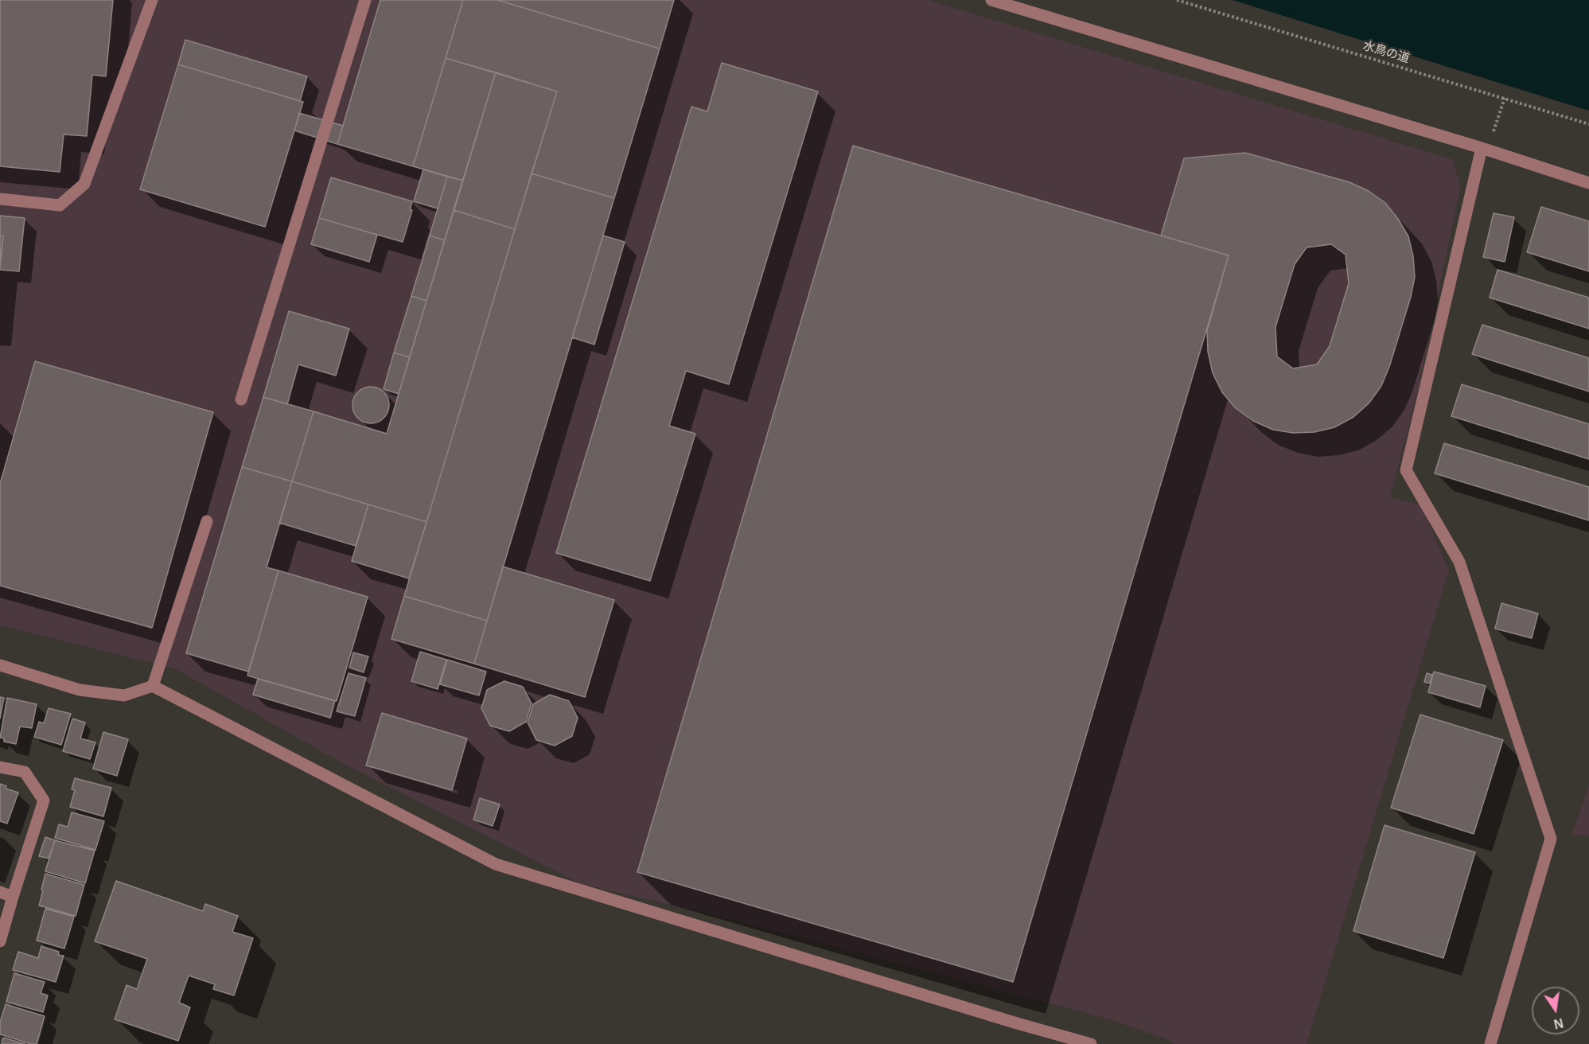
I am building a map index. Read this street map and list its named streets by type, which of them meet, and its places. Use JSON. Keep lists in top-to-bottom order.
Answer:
{
  "streets": {
    "path": ["水鳥の道"]
  },
  "north": "bottom"
}
